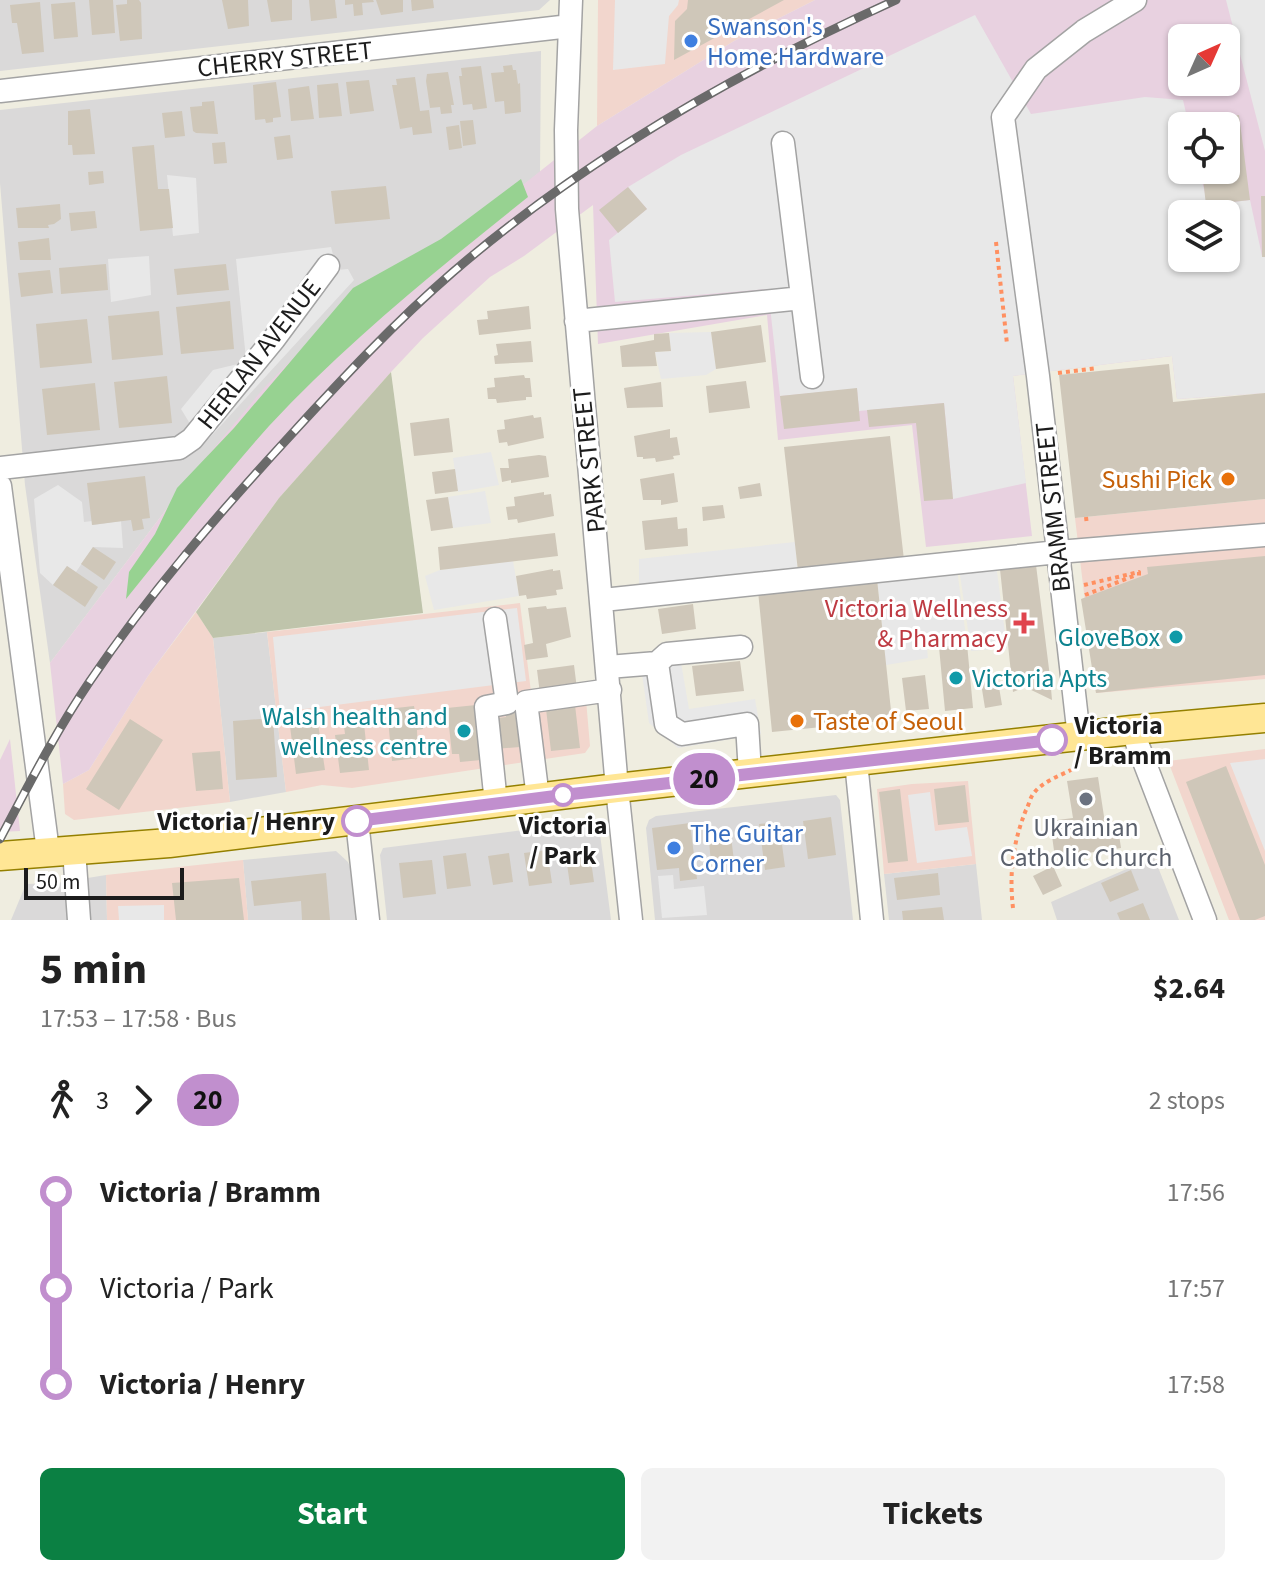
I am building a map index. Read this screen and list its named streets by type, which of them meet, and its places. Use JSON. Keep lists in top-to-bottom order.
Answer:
{
  "streets": {
    "street": [
      "CHERRY STREET",
      "HERLAN AVENUE",
      "PARK STREET",
      "BRAMM STREET"
    ]
  },
  "crossings": [
    ["CHERRY STREET", "PARK STREET"]
  ],
  "places": {
    "other": [
      "Swanson's Home Hardware",
      "Sushi Pick",
      "GloveBox",
      "Victoria Apts",
      "Taste of Seoul",
      "Walsh health and wellness centre",
      "Victoria / Bramm",
      "Victoria / Park",
      "Ukrainian Catholic Church",
      "Victoria / Henry",
      "The Guitar Corner"
    ],
    "health": ["Victoria Wellness & Pharmacy"]
  },
  "lines": ["bus line 20"],
  "scale_bar": "50 m",
  "north": "top right",
  "page": {
    "on_map": "20",
    "scale": "50 m",
    "heading": ["5 min", "17:53 – 17:58 · Bus", "$2.64"],
    "legs": ["3", "20", "2 stops"],
    "list": [
      {
        "name": "Victoria / Bramm",
        "value": "17:56"
      },
      {
        "name": "Victoria / Park",
        "value": "17:57"
      },
      {
        "name": "Victoria / Henry",
        "value": "17:58"
      }
    ],
    "buttons": ["Start", "Tickets"]
  }
}
